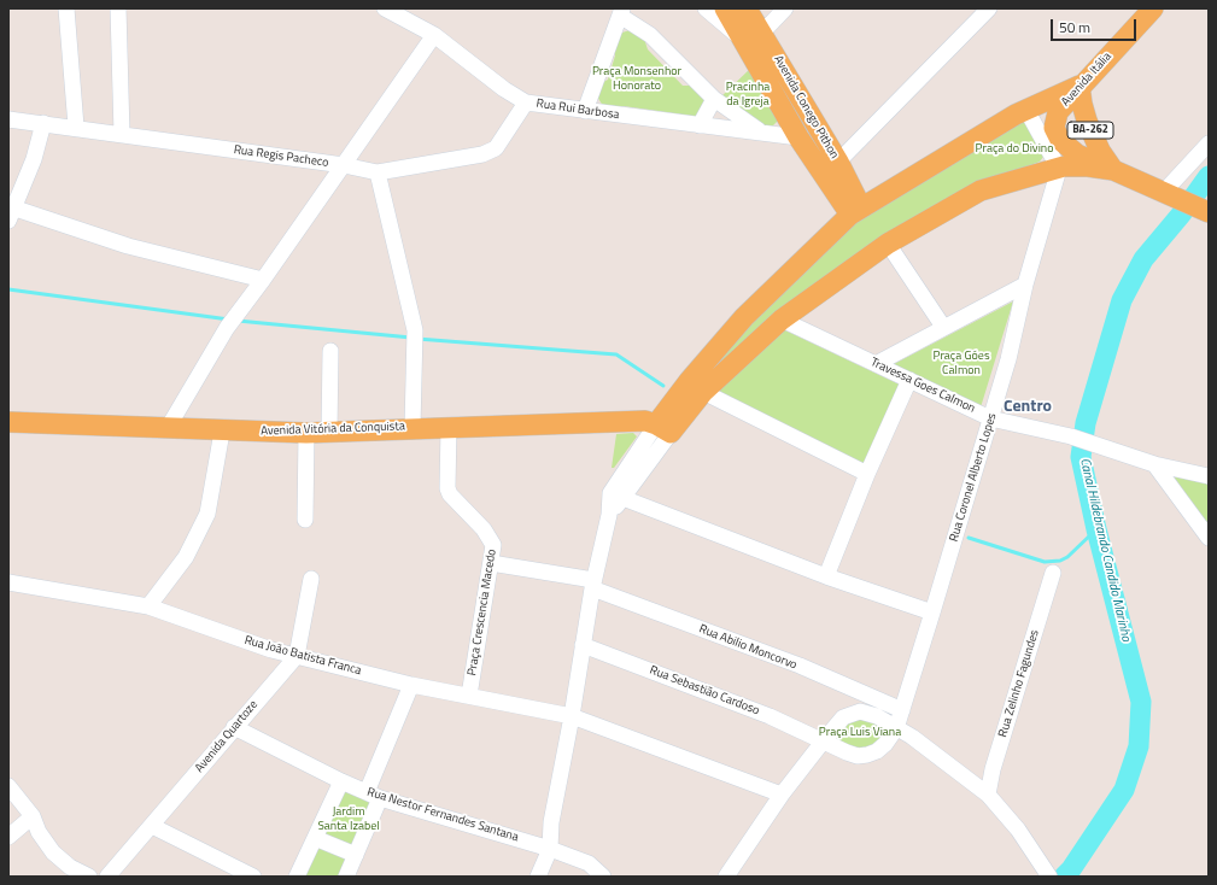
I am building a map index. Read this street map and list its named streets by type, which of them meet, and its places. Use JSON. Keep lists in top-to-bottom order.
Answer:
{
  "streets": {
    "main road": [
      "Avenida Itália",
      "Avenida Conego Pithon",
      "BA-262",
      "Avenida Vitória da Conquista"
    ],
    "street": [
      "Rua Rui Barbosa",
      "Rua Regis Pacheco",
      "Travessa Goes Calmon",
      "Rua Coronel Alberto Lopes",
      "Praça Crescencia Macedo",
      "Rua Abilio Moncorvo",
      "Rua João Batista Franca",
      "Rua Zelinho Fagundes",
      "Rua Sebastião Cardoso",
      "Avenida Quartoze",
      "Rua Nestor Fernandes Santana"
    ]
  },
  "crossings": [
    ["Avenida Itália", "BA-262"],
    ["Avenida Itália", "Rua Coronel Alberto Lopes"],
    ["Avenida Conego Pithon", "Rua Rui Barbosa"],
    ["Rua Rui Barbosa", "Rua Regis Pacheco"],
    ["Travessa Goes Calmon", "Rua Coronel Alberto Lopes"],
    ["Avenida Vitória da Conquista", "Praça Crescencia Macedo"],
    ["Rua Coronel Alberto Lopes", "Rua Abilio Moncorvo"],
    ["Praça Crescencia Macedo", "Rua Abilio Moncorvo"],
    ["Praça Crescencia Macedo", "Rua João Batista Franca"],
    ["Rua João Batista Franca", "Avenida Quartoze"],
    ["Avenida Quartoze", "Rua Nestor Fernandes Santana"]
  ],
  "districts": ["Centro"],
  "water": ["Canal Hildebrando Candido Marinho"],
  "parks": [
    "Praça Monsenhor Honorato",
    "Pracinha da Igreja",
    "Praça do Divino",
    "Praça Góes Calmon",
    "Praça Luis Viana",
    "Jardim Santa Izabel"
  ],
  "scale_bar": "50 m"
}
